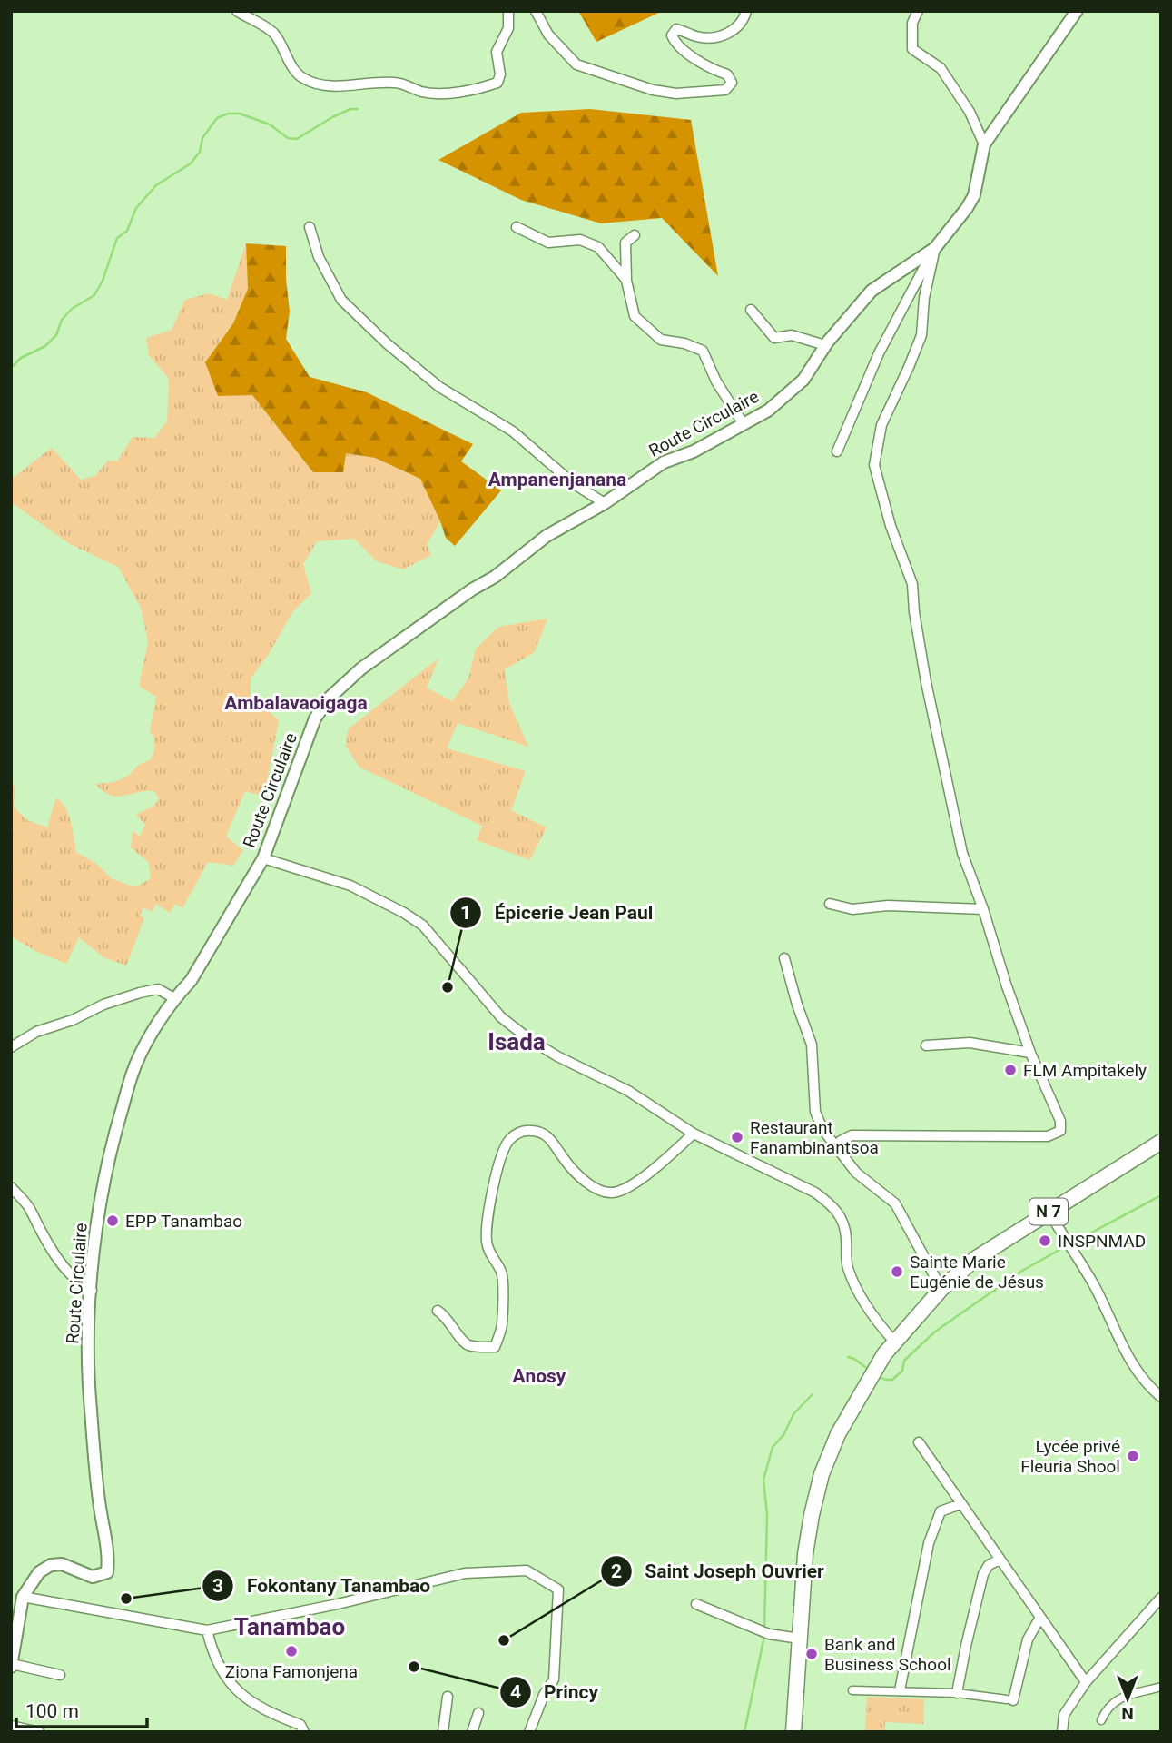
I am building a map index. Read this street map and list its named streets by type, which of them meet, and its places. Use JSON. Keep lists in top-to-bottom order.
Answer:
{
  "streets": {
    "main road": ["N 7"],
    "street": ["Route Circulaire"]
  },
  "districts": [
    "Ampanenjanana",
    "Ambalavaoigaga",
    "Isada",
    "Anosy",
    "Tanambao"
  ],
  "places": [
    "Épicerie Jean Paul",
    "FLM Ampitakely",
    "Restaurant Fanambinantsoa",
    "EPP Tanambao",
    "INSPNMAD",
    "Sainte Marie Eugénie de Jésus",
    "Lycée privé Fleuria Shool",
    "Fokontany Tanambao",
    "Saint Joseph Ouvrier",
    "Ziona Famonjena",
    "Bank and Business School",
    "Princy"
  ],
  "scale_bar": "100 m",
  "north": "bottom"
}
